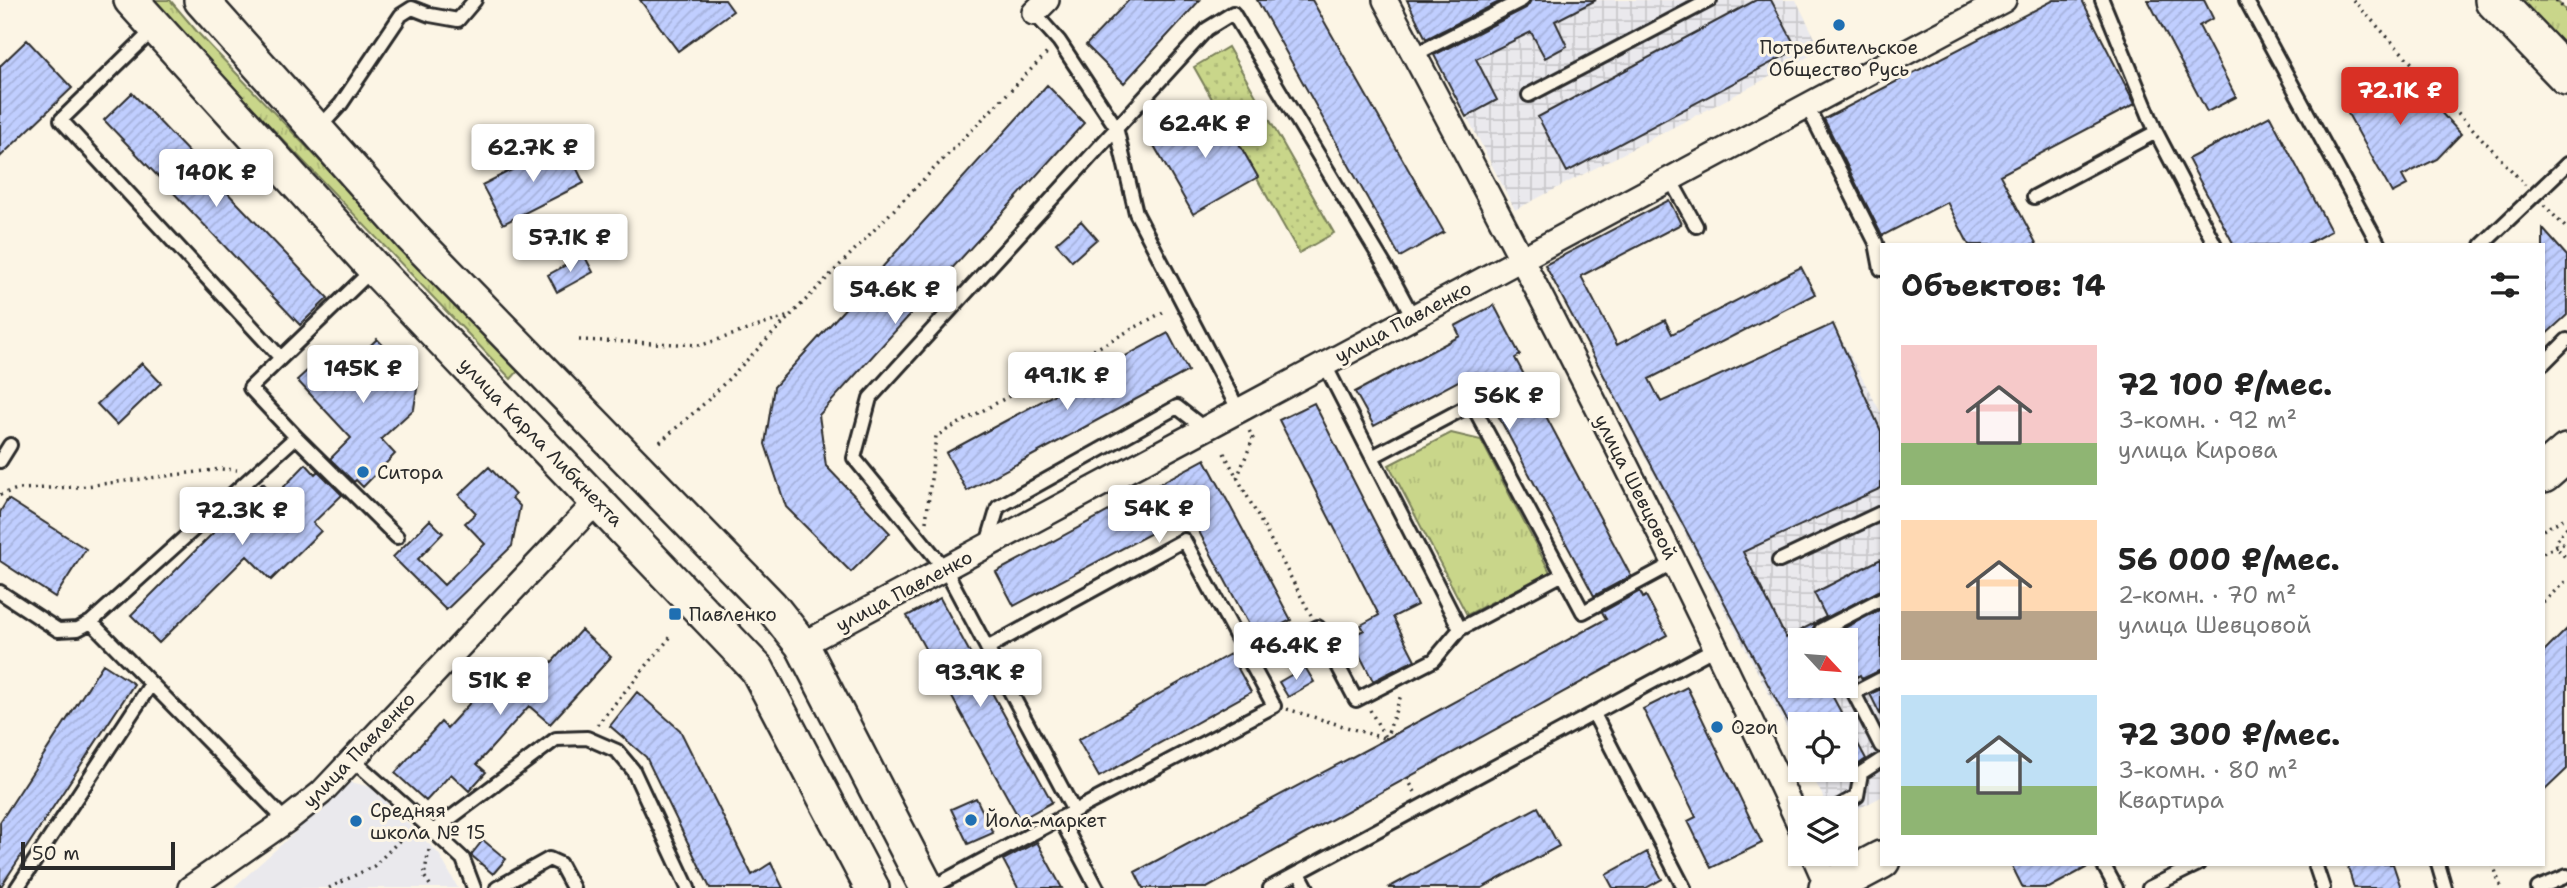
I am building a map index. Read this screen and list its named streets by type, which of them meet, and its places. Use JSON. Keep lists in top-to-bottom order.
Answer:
{
  "streets": {
    "main road": ["улица Карла Либкнехта"],
    "street": ["улица Павленко", "улица Шевцовой"]
  },
  "crossings": [
    ["улица Павленко", "улица Карла Либкнехта"],
    ["улица Павленко", "улица Шевцовой"]
  ],
  "places": {
    "other": [
      "Потребительское Общество Русь",
      "Ситора",
      "Ozon",
      "Йола-маркет",
      "Средняя школа № 15"
    ],
    "transit": ["Павленко"]
  },
  "scale_bar": "50 m",
  "north": "bottom right",
  "page": {
    "price": [
      "72.1K ₽",
      "62.4K ₽",
      "62.7K ₽",
      "140K ₽",
      "57.1K ₽",
      "54.6K ₽",
      "145K ₽",
      "49.1K ₽",
      "56K ₽",
      "54K ₽",
      "72.3K ₽",
      "46.4K ₽",
      "93.9K ₽",
      "51K ₽"
    ],
    "heading": "Объектов: 14",
    "list": [
      {
        "name": "72 100 ₽/мес.",
        "note": "3-комн. · 92 m² · улица Кирова"
      },
      {
        "name": "56 000 ₽/мес.",
        "note": "2-комн. · 70 m² · улица Шевцовой"
      },
      {
        "name": "72 300 ₽/мес.",
        "note": "3-комн. · 80 m² · Квартира"
      }
    ],
    "scale": "50 m"
  }
}
